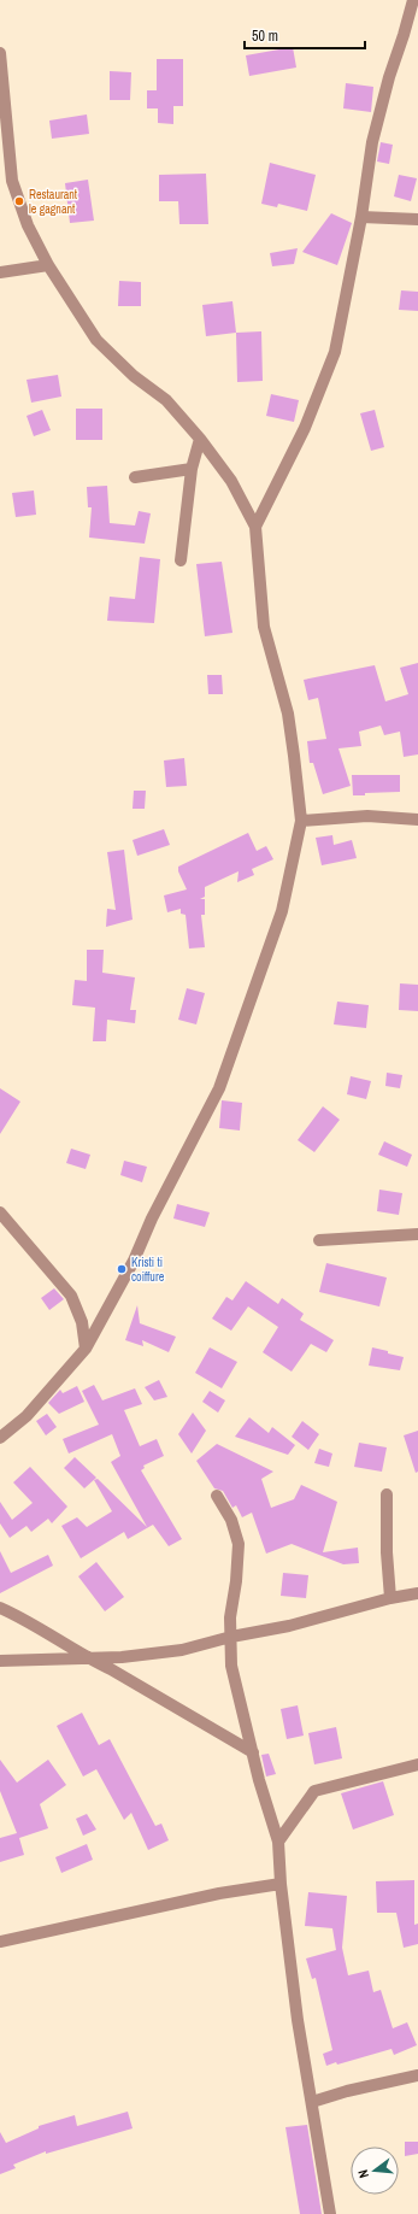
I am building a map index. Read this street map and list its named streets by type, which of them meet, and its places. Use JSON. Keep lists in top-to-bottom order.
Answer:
{
  "places": ["Restaurant le gagnant", "Kristi ti coiffure"],
  "scale_bar": "50 m",
  "north": "left"
}
